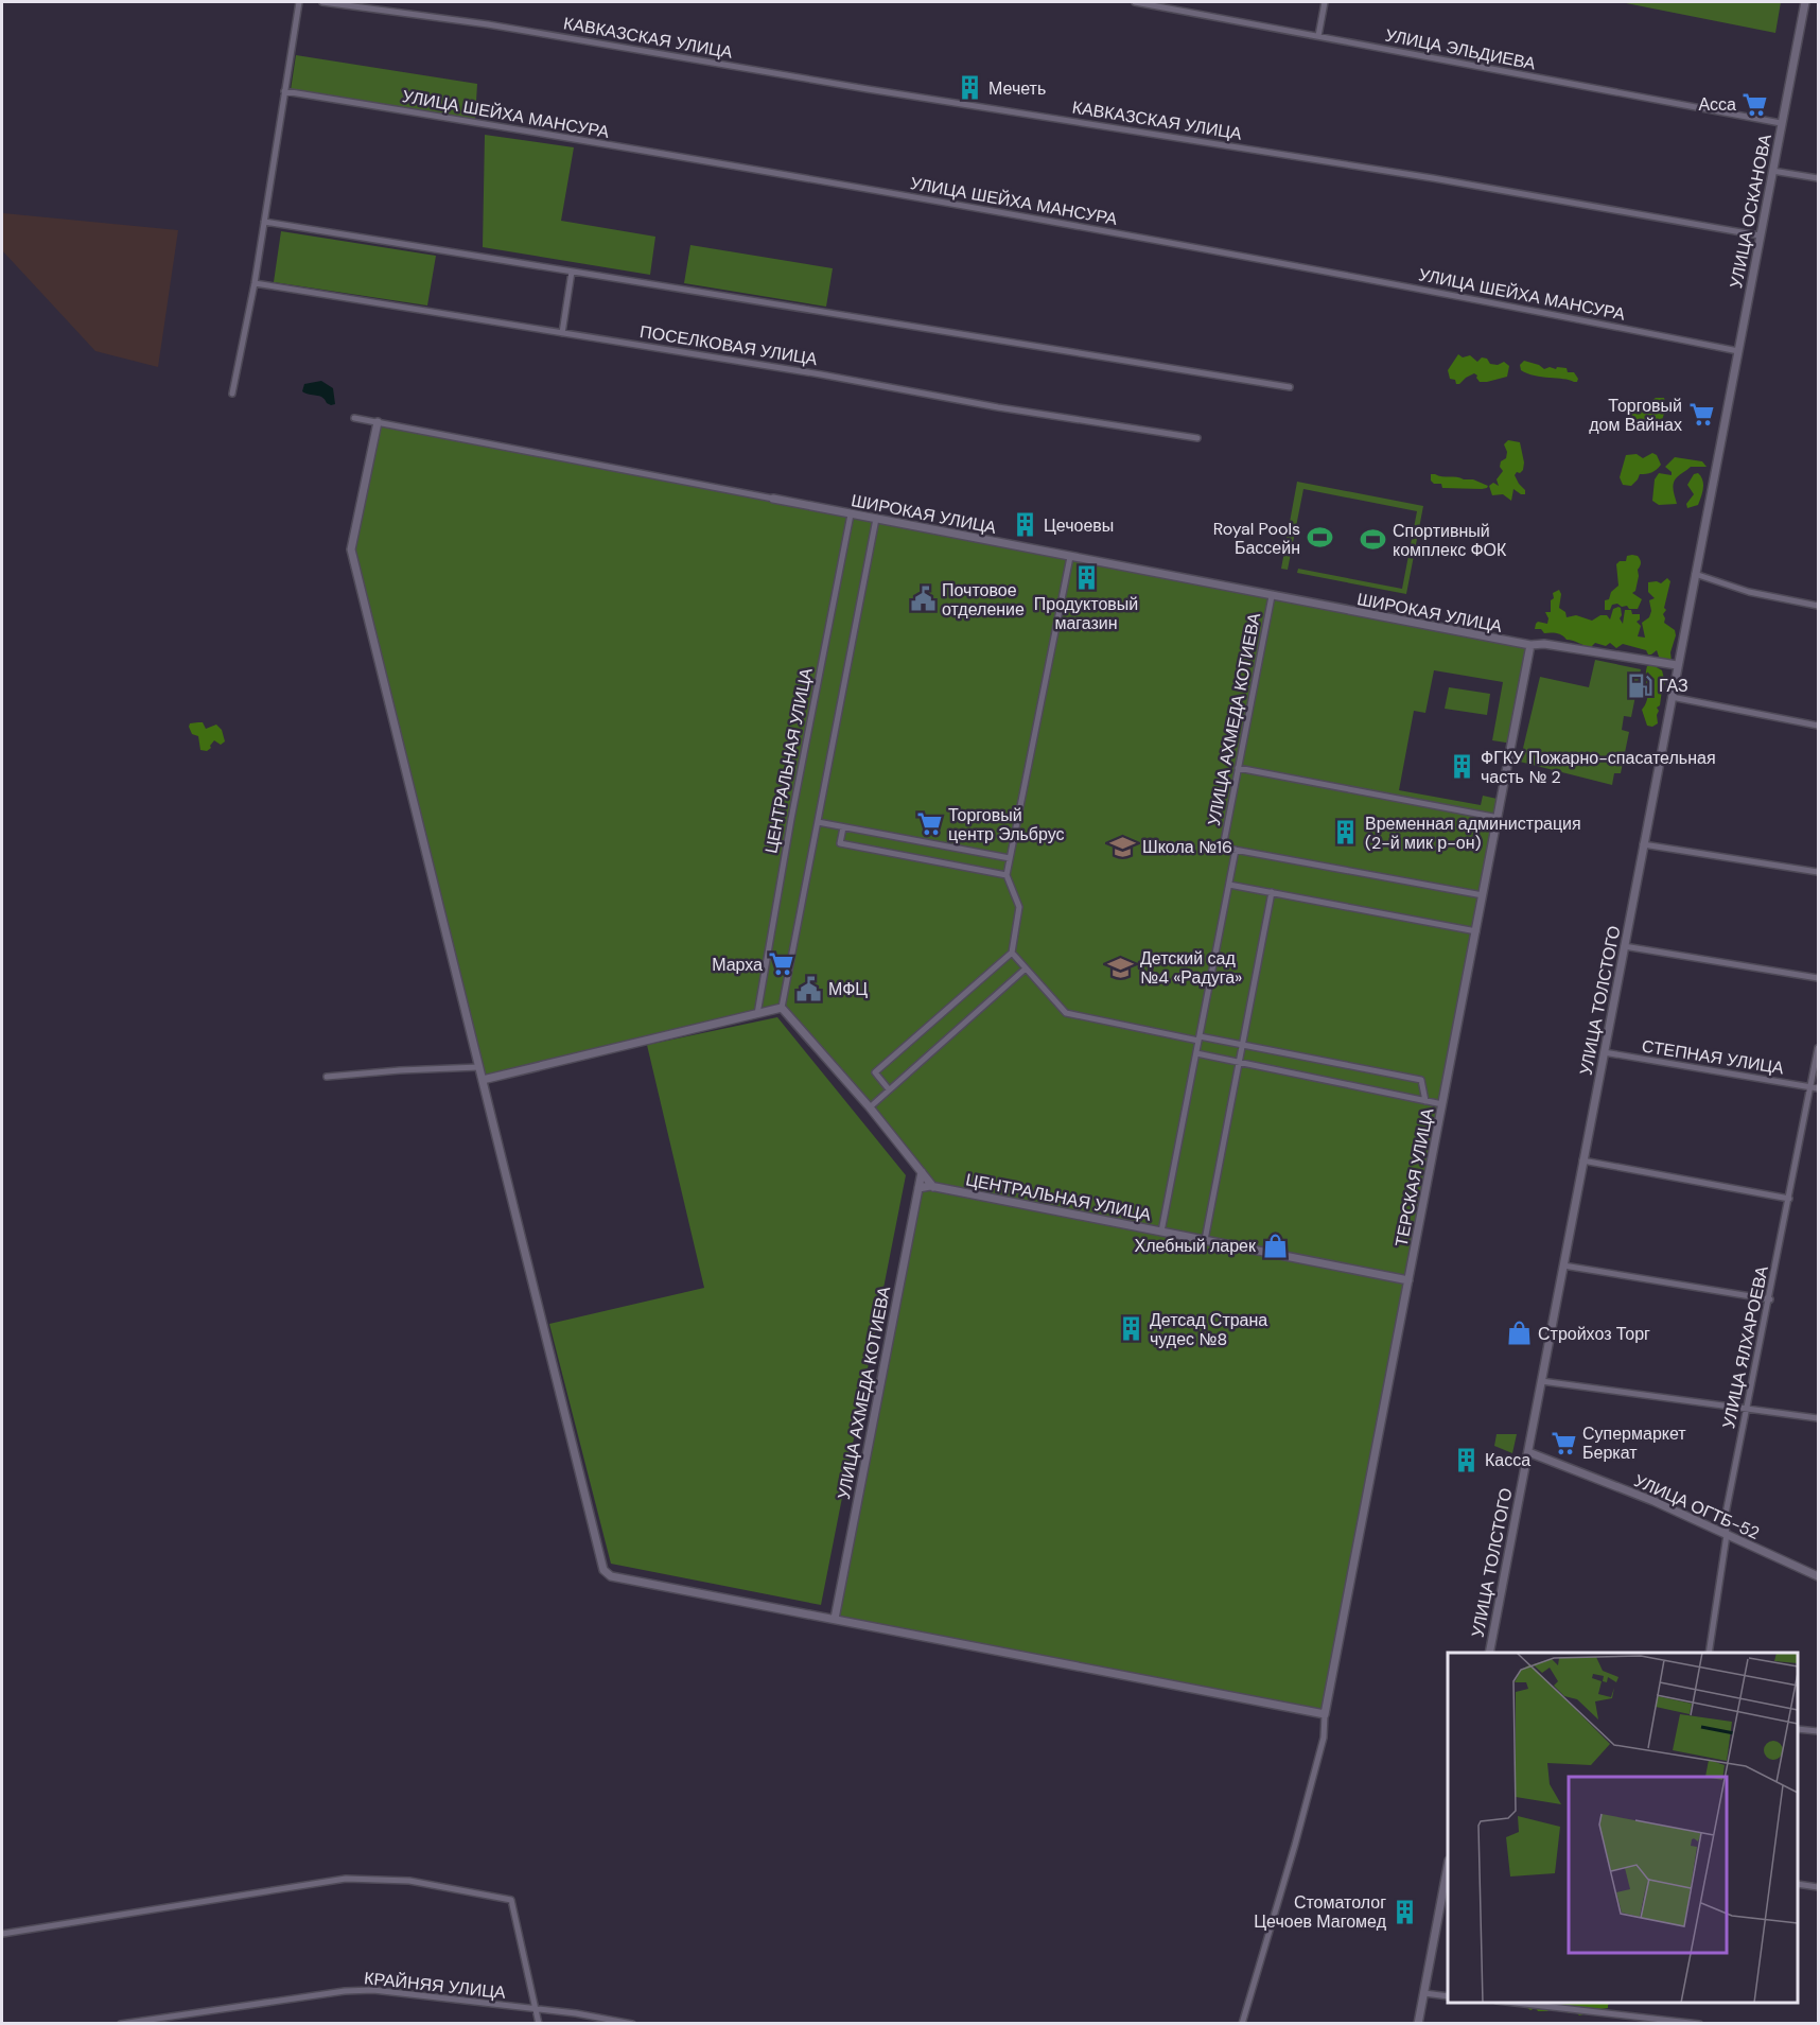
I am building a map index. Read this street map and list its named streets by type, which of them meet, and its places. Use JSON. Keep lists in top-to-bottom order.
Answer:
{
  "streets": {
    "street": [
      "КАВКАЗСКАЯ УЛИЦА",
      "УЛИЦА ЭЛЬДИЕВА",
      "УЛИЦА ШЕЙХА МАНСУРА",
      "УЛИЦА ОСКАНОВА",
      "ПОСЕЛКОВАЯ УЛИЦА",
      "ШИРОКАЯ УЛИЦА",
      "УЛИЦА АХМЕДА КОТИЕВА",
      "ЦЕНТРАЛЬНАЯ УЛИЦА",
      "УЛИЦА ТОЛСТОГО",
      "СТЕПНАЯ УЛИЦА",
      "ТЕРСКАЯ УЛИЦА",
      "УЛИЦА ЯЛХАРОЕВА",
      "УЛИЦА ОГТБ-52",
      "КРАЙНЯЯ УЛИЦА"
    ]
  },
  "crossings": [
    ["КАВКАЗСКАЯ УЛИЦА", "УЛИЦА ОСКАНОВА"],
    ["УЛИЦА ЭЛЬДИЕВА", "УЛИЦА ОСКАНОВА"],
    ["УЛИЦА ШЕЙХА МАНСУРА", "УЛИЦА ОСКАНОВА"],
    ["УЛИЦА ШЕЙХА МАНСУРА", "УЛИЦА ТОЛСТОГО"],
    ["УЛИЦА ОСКАНОВА", "УЛИЦА ТОЛСТОГО"],
    ["ШИРОКАЯ УЛИЦА", "УЛИЦА АХМЕДА КОТИЕВА"],
    ["ШИРОКАЯ УЛИЦА", "ЦЕНТРАЛЬНАЯ УЛИЦА"],
    ["ШИРОКАЯ УЛИЦА", "УЛИЦА ТОЛСТОГО"],
    ["ШИРОКАЯ УЛИЦА", "ТЕРСКАЯ УЛИЦА"],
    ["УЛИЦА АХМЕДА КОТИЕВА", "ЦЕНТРАЛЬНАЯ УЛИЦА"],
    ["ЦЕНТРАЛЬНАЯ УЛИЦА", "ТЕРСКАЯ УЛИЦА"],
    ["УЛИЦА ТОЛСТОГО", "СТЕПНАЯ УЛИЦА"],
    ["УЛИЦА ТОЛСТОГО", "УЛИЦА ОГТБ-52"],
    ["СТЕПНАЯ УЛИЦА", "УЛИЦА ЯЛХАРОЕВА"],
    ["УЛИЦА ЯЛХАРОЕВА", "УЛИЦА ОГТБ-52"]
  ],
  "places": {
    "building": [
      "Мечеть",
      "Цечоевы",
      "Продуктовый магазин",
      "ФГКУ Пожарно-спасательная часть № 2",
      "Временная администрация (2-й мик р-он)",
      "Детсад Страна чудес №8",
      "Касса",
      "Стоматолог Цечоев Магомед"
    ],
    "supermarket": [
      "Асса",
      "Торговый дом Вайнах",
      "Торговый центр Эльбрус",
      "Марха",
      "Супермаркет Беркат"
    ],
    "sports": ["Royal Pools Бассейн", "Спортивный комплекс ФОК"],
    "public building": ["Почтовое отделение", "МФЦ"],
    "fuel station": ["ГАЗ"],
    "school or university": ["Школа №16", "Детский сад №4 «Радуга»"],
    "shop": ["Хлебный ларек", "Стройхоз Торг"]
  }
}
